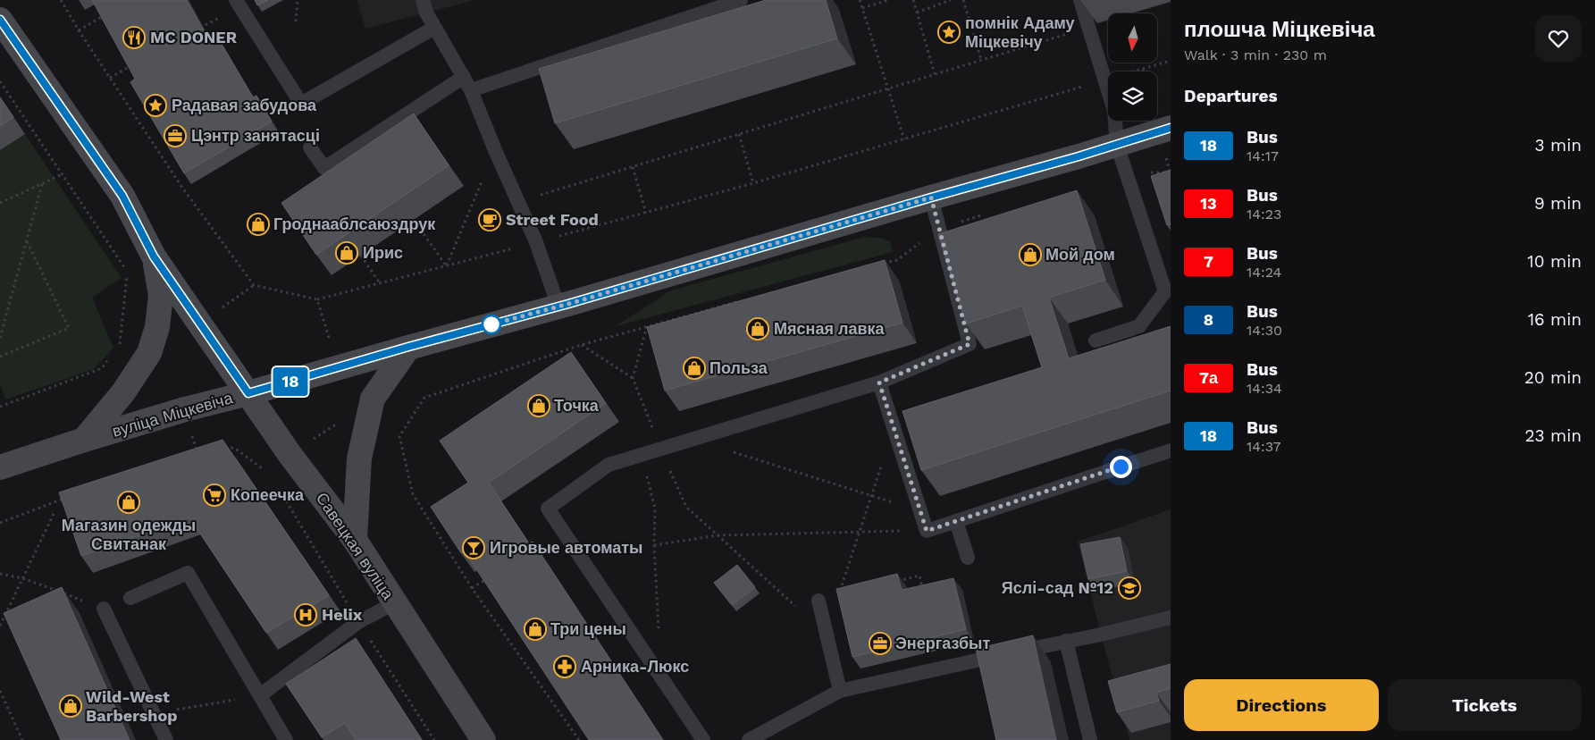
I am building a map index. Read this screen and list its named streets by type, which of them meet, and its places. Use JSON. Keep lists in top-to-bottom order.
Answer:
{
  "streets": {
    "main road": ["вуліца Міцкевіча", "Савецкая вуліца"]
  },
  "crossings": [
    ["вуліца Міцкевіча", "Савецкая вуліца"]
  ],
  "places": {
    "place": ["помнік Адаму Міцкевічу", "Радавая забудова"],
    "restaurant": ["MC DONER"],
    "office": ["Цэнтр занятасці", "Энергазбыт"],
    "cafe": ["Street Food"],
    "shop": [
      "Гроднааблсаюздрук",
      "Ирис",
      "Мой дом",
      "Мясная лавка",
      "Польза",
      "Точка",
      "Магазин одежды Свитанак",
      "Три цены",
      "Wild-West Barbershop"
    ],
    "supermarket": ["Копеечка"],
    "bar": ["Игровые автоматы"],
    "school or university": ["Яслі-сад №12"],
    "hospital": ["Helix"],
    "pharmacy": ["Арника-Люкс"]
  },
  "lines": ["bus line 18"],
  "north": "bottom",
  "page": {
    "on_map": "18",
    "heading": [
      ["плошча Міцкевіча", "Walk · 3 min · 230 m"],
      "Departures"
    ],
    "list": [
      {
        "mark": "18",
        "name": "Bus",
        "note": "14:17",
        "value": "3 min"
      },
      {
        "mark": "13",
        "name": "Bus",
        "note": "14:23",
        "value": "9 min"
      },
      {
        "mark": "7",
        "name": "Bus",
        "note": "14:24",
        "value": "10 min"
      },
      {
        "mark": "8",
        "name": "Bus",
        "note": "14:30",
        "value": "16 min"
      },
      {
        "mark": "7а",
        "name": "Bus",
        "note": "14:34",
        "value": "20 min"
      },
      {
        "mark": "18",
        "name": "Bus",
        "note": "14:37",
        "value": "23 min"
      }
    ],
    "buttons": ["Directions", "Tickets"]
  }
}
